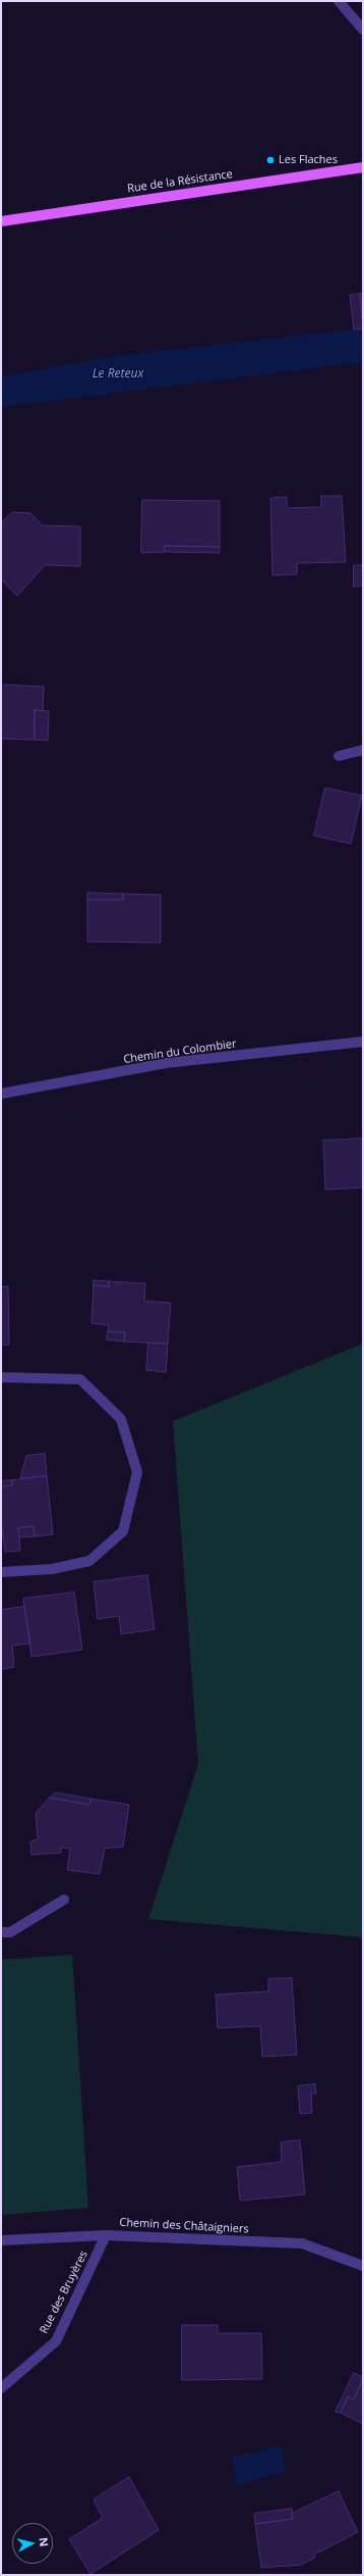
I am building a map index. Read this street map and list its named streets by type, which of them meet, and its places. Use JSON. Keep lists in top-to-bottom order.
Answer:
{
  "streets": {
    "main road": ["Rue de la Résistance"],
    "street": ["Chemin du Colombier", "Chemin des Châtaigniers", "Rue des Bruyères"]
  },
  "crossings": [
    ["Chemin des Châtaigniers", "Rue des Bruyères"]
  ],
  "water": ["Le Reteux"],
  "places": ["Les Flaches"],
  "north": "right"
}
